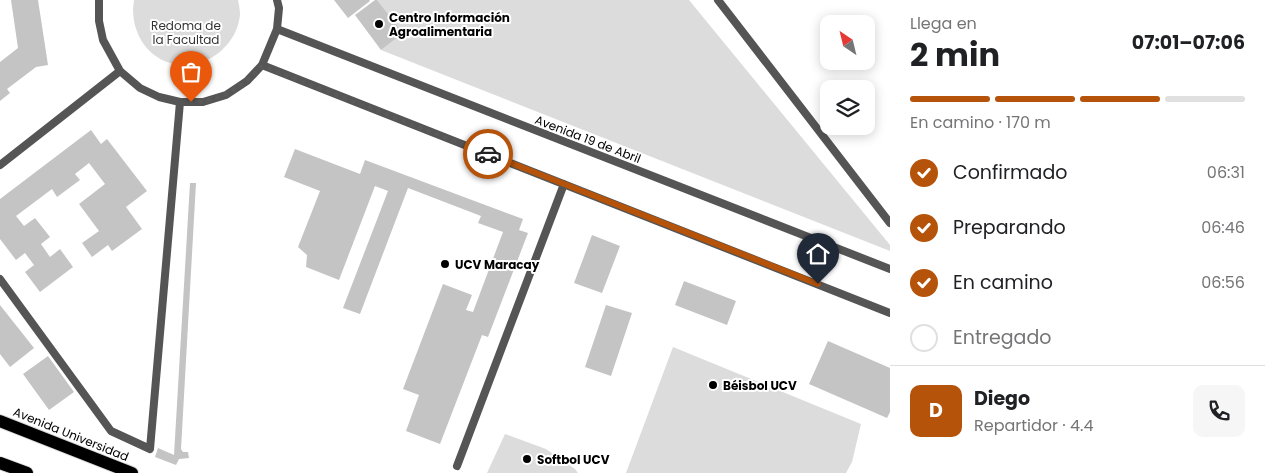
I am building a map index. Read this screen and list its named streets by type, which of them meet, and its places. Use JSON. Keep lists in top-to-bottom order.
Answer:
{
  "streets": {
    "main road": ["Avenida Universidad"],
    "lane": ["Avenida 19 de Abril"]
  },
  "parks": ["Redoma de la Facultad"],
  "places": [
    "Centro Información Agroalimentaria",
    "UCV Maracay",
    "Béisbol UCV",
    "Softbol UCV"
  ],
  "north": "top left",
  "page": {
    "heading": ["2 min", "Llega en", "07:01–07:06"],
    "panel": ["Diego", "Repartidor · 4.4"],
    "bar": "En camino · 170 m",
    "list": [
      ["Confirmado", "06:31"],
      ["Preparando", "06:46"],
      ["En camino", "06:56"],
      "Entregado"
    ],
    "round": "D"
  }
}
